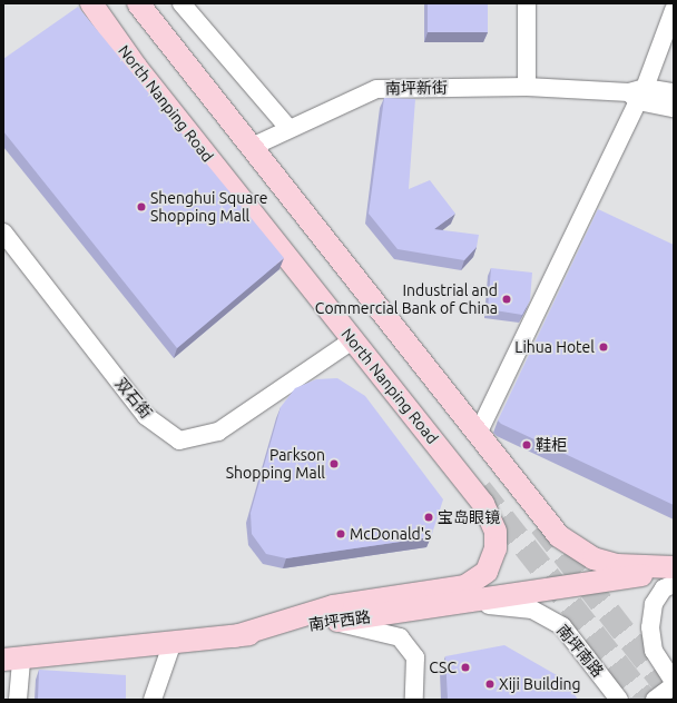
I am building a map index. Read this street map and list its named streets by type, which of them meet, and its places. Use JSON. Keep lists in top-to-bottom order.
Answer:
{
  "streets": {
    "main road": ["North Nanping Road", "南坪西路"],
    "street": ["南坪新街", "双石街", "南坪南路"]
  },
  "crossings": [
    ["North Nanping Road", "双石街"],
    ["North Nanping Road", "南坪西路"],
    ["南坪西路", "南坪南路"]
  ],
  "places": [
    "Shenghui Square Shopping Mall",
    "Industrial and Commercial Bank of China",
    "Lihua Hotel",
    "鞋柜",
    "Parkson Shopping Mall",
    "宝岛眼镜",
    "McDonald's",
    "CSC",
    "Xiji Building"
  ]
}
